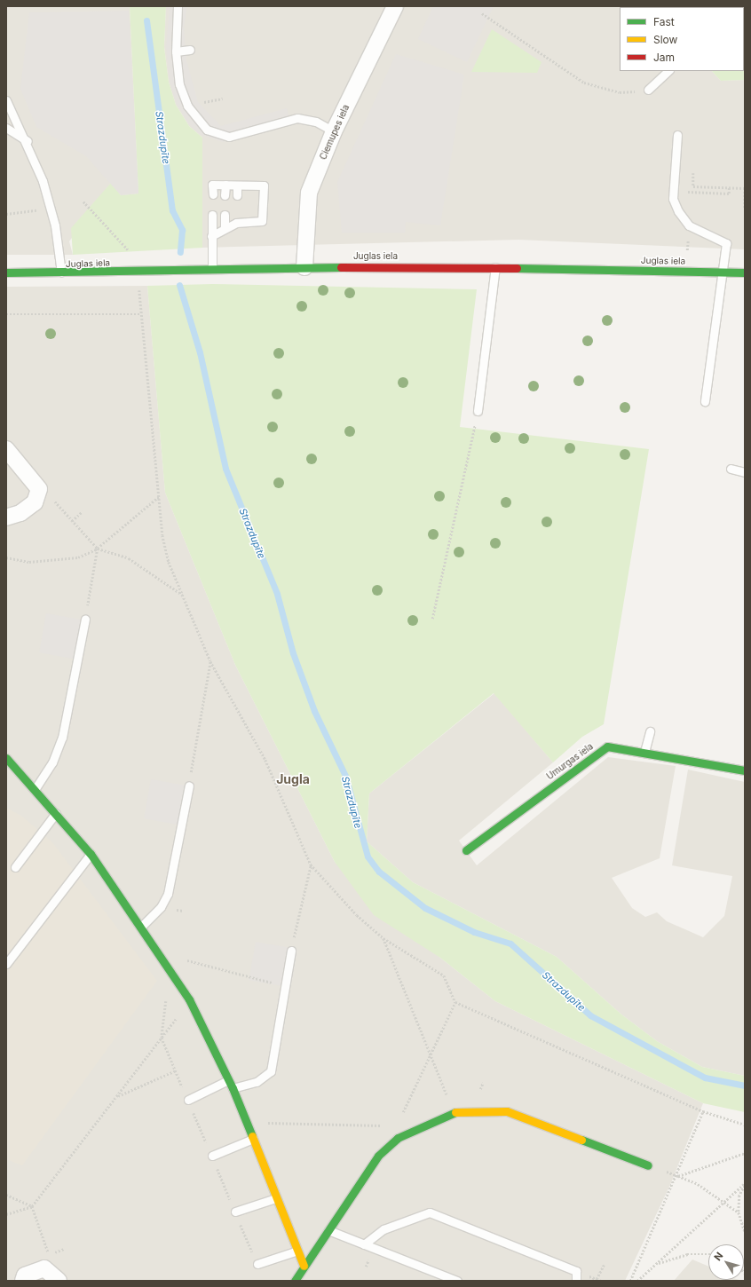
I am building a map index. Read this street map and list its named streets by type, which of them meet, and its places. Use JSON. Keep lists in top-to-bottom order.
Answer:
{
  "streets": {
    "street": ["Ciemupes iela", "Juglas iela", "Umurgas iela"]
  },
  "crossings": [
    ["Ciemupes iela", "Juglas iela"]
  ],
  "districts": ["Jugla"],
  "water": ["Strazdupīte"],
  "legend": ["Fast", "Slow", "Jam"],
  "north": "top left"
}
